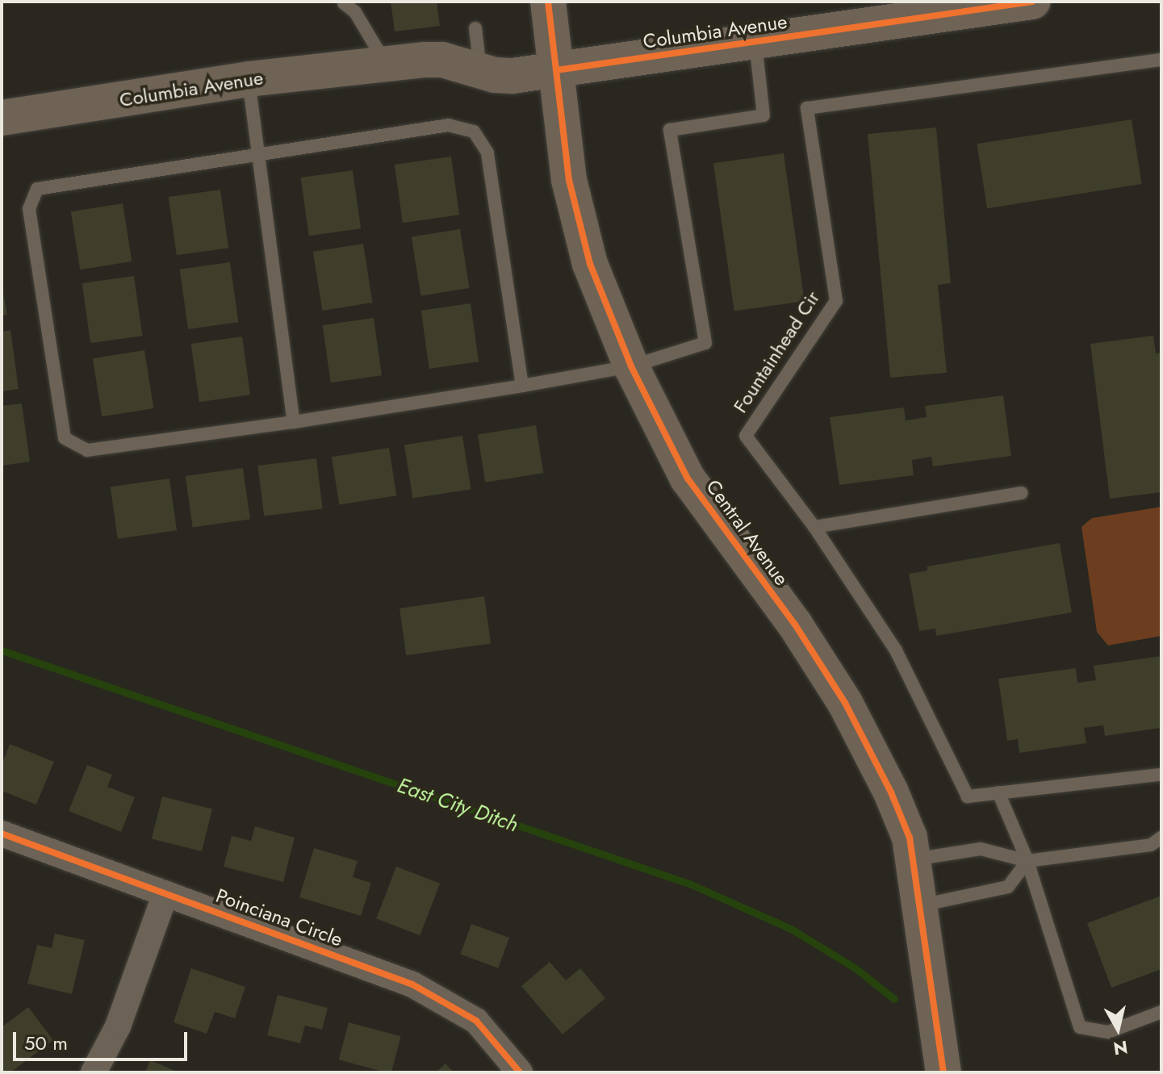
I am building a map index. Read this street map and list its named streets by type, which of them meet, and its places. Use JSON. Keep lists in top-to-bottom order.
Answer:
{
  "streets": {
    "street": ["Columbia Avenue", "Central Avenue", "Poinciana Circle"],
    "lane": ["Fountainhead Cir"]
  },
  "crossings": [
    ["Columbia Avenue", "Central Avenue"]
  ],
  "water": ["East City Ditch"],
  "scale_bar": "50 m",
  "north": "bottom"
}
